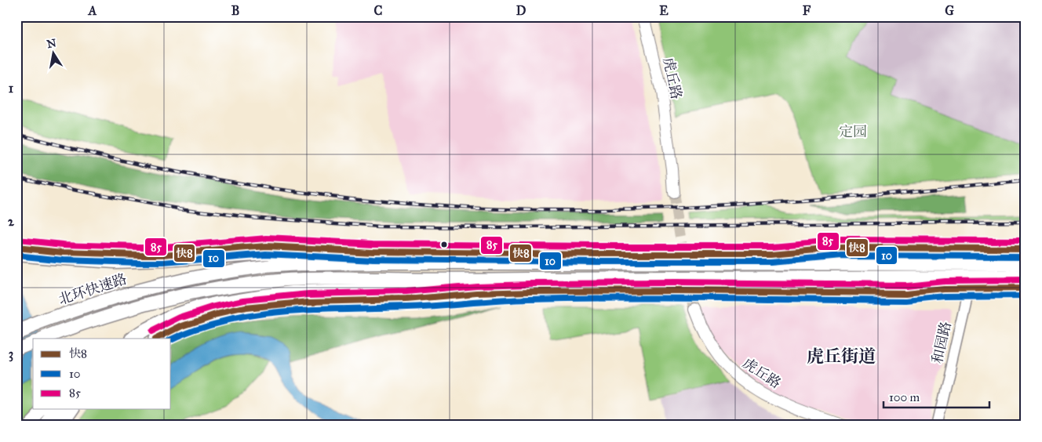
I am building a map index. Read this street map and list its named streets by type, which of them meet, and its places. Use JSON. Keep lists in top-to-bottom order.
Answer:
{
  "streets": {
    "highway": ["北环快速路"],
    "main road": ["虎丘路"],
    "street": ["和园路"]
  },
  "districts": ["虎丘街道"],
  "parks": ["定园"],
  "lines": ["transit line 85", "transit line 快8", "transit line 10"],
  "legend": ["快8", "10", "85"],
  "scale_bar": "100 m",
  "north": "top",
  "grid": {
    "columns": [
      "A",
      "B",
      "C",
      "D",
      "E",
      "F",
      "G"
    ],
    "rows": ["1", "2", "3"]
  }
}
